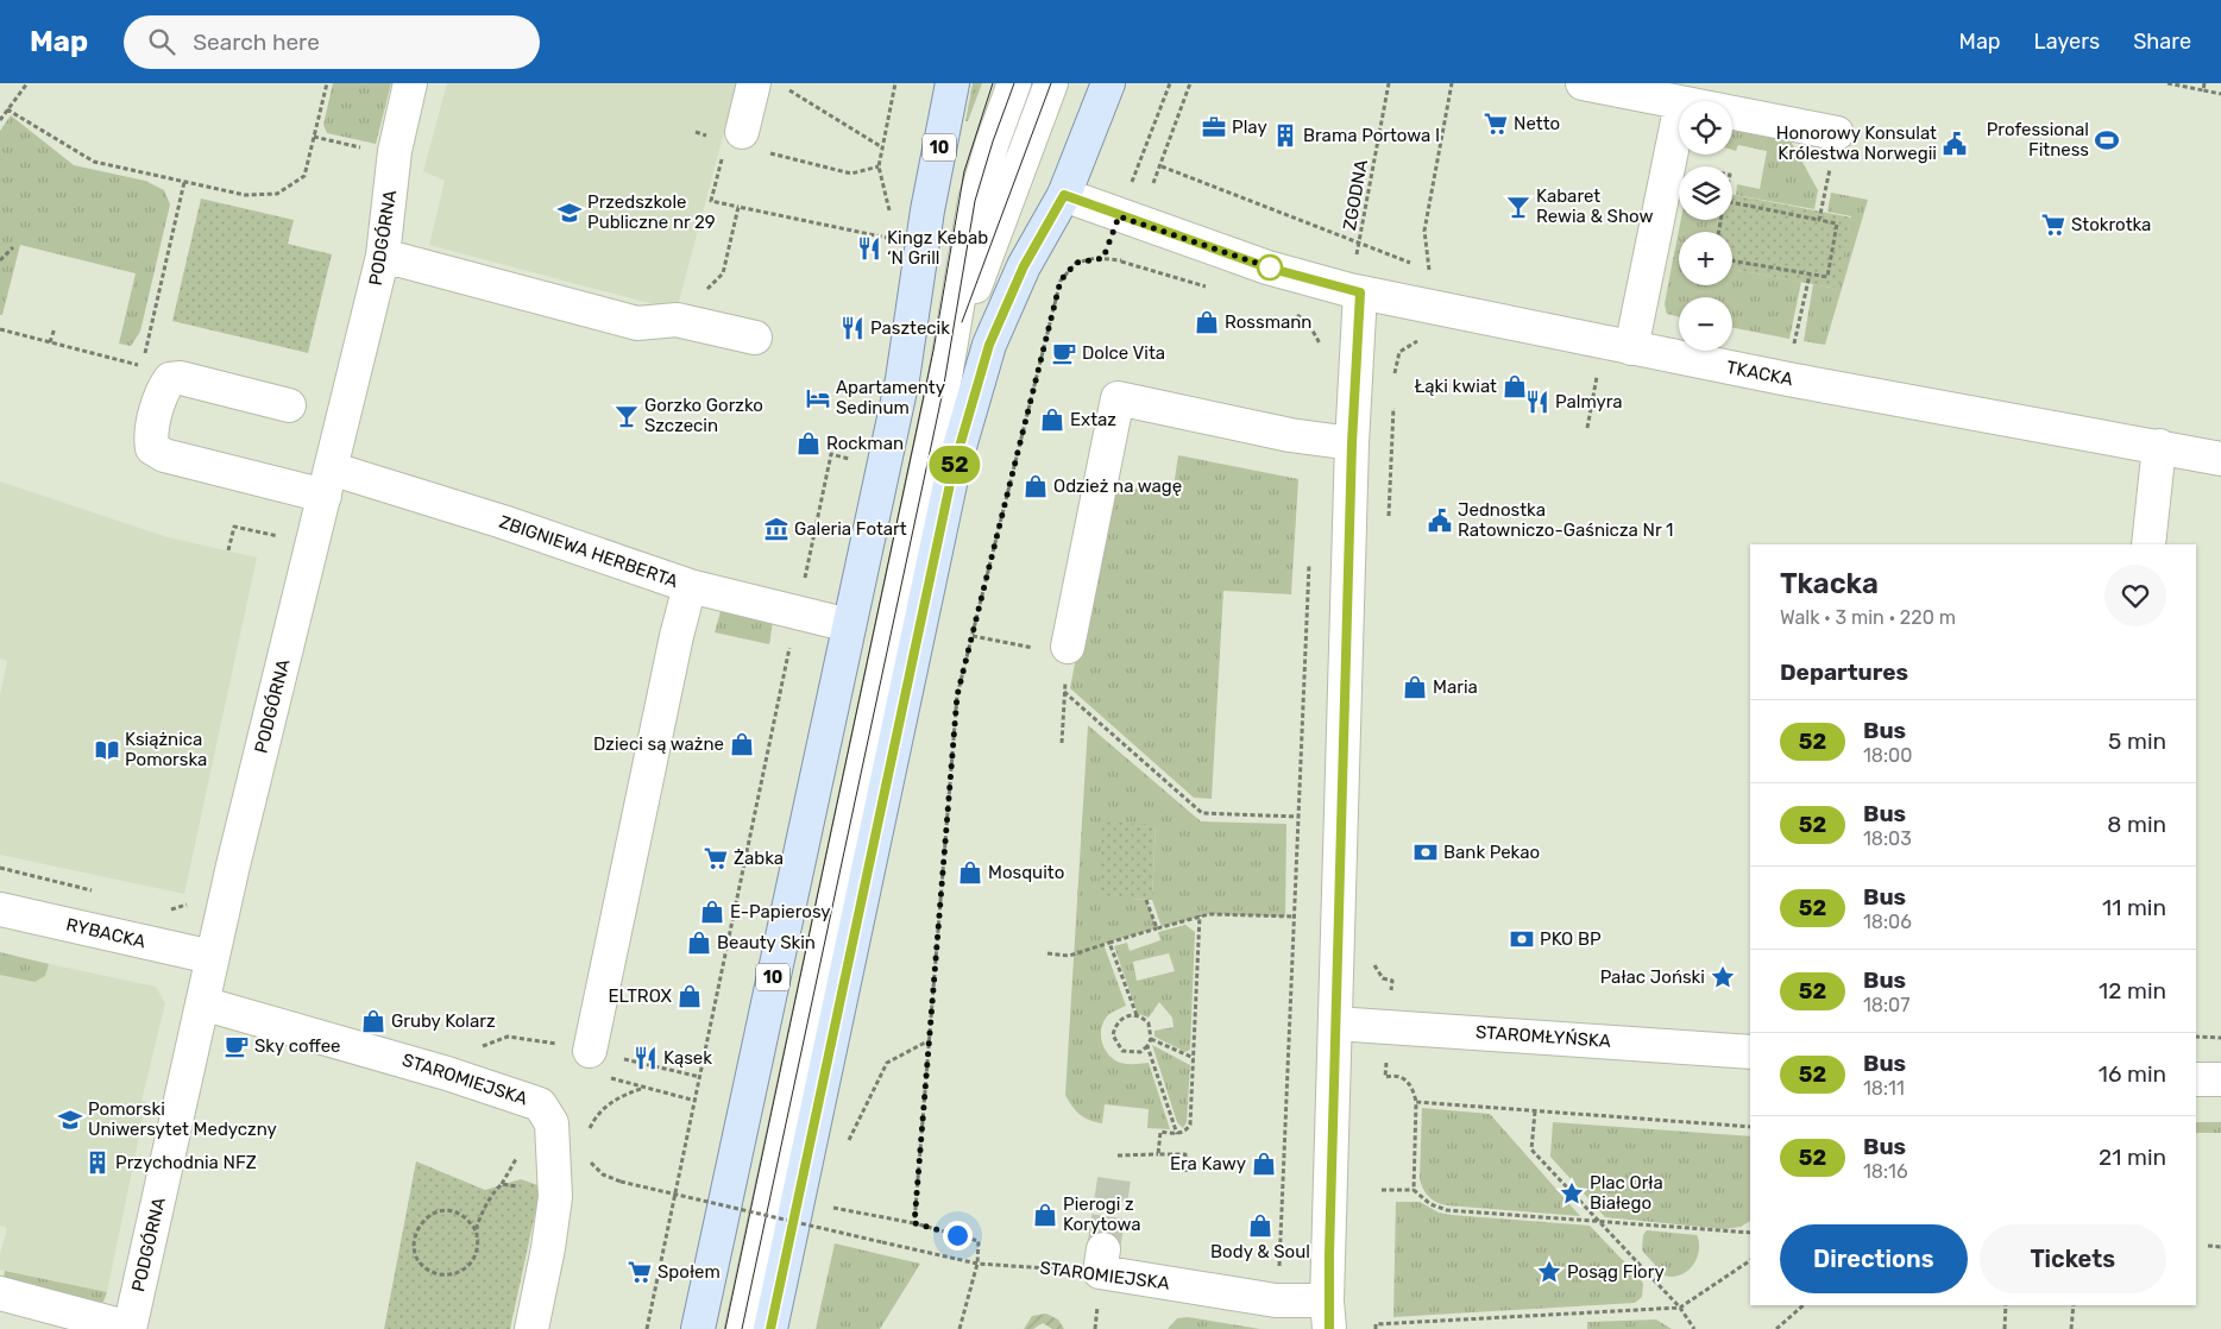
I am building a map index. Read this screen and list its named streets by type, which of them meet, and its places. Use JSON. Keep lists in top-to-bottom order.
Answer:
{
  "streets": {
    "main road": ["10"],
    "street": [
      "PODGÓRNA",
      "TKACKA",
      "ZBIGNIEWA HERBERTA",
      "RYBACKA",
      "STAROMŁYŃSKA",
      "STAROMIEJSKA"
    ],
    "path": ["ZGODNA"]
  },
  "crossings": [
    ["10", "ZBIGNIEWA HERBERTA"],
    ["PODGÓRNA", "ZBIGNIEWA HERBERTA"],
    ["PODGÓRNA", "RYBACKA"],
    ["PODGÓRNA", "STAROMIEJSKA"]
  ],
  "places": {
    "supermarket": [
      "Netto",
      "Stokrotka",
      "Żabka",
      "Społem"
    ],
    "office": ["Play"],
    "building": ["Brama Portowa I", "Przychodnia NFZ"],
    "sports": ["Professional Fitness"],
    "public building": ["Honorowy Konsulat Królestwa Norwegii", "Jednostka Ratowniczo-Gaśnicza Nr 1"],
    "bar": ["Kabaret Rewia & Show", "Gorzko Gorzko Szczecin"],
    "school or university": ["Przedszkole Publiczne nr 29", "Pomorski Uniwersytet Medyczny"],
    "restaurant": [
      "Kingz Kebab ‘N Grill",
      "Pasztecik",
      "Palmyra",
      "Kąsek"
    ],
    "shop": [
      "Rossmann",
      "Łąki kwiat",
      "Extaz",
      "Rockman",
      "Odzież na wagę",
      "Maria",
      "Dzieci są ważne",
      "Mosquito",
      "E-Papierosy",
      "Beauty Skin",
      "ELTROX",
      "Gruby Kolarz",
      "Era Kawy",
      "Pierogi z Korytowa",
      "Body & Soul"
    ],
    "cafe": ["Dolce Vita", "Sky coffee"],
    "hotel": ["Apartamenty Sedinum"],
    "museum": ["Galeria Fotart"],
    "library": ["Książnica Pomorska"],
    "bank": ["Bank Pekao", "PKO BP"],
    "place": ["Pałac Joński", "Plac Orła Białego", "Posąg Flory"]
  },
  "lines": ["bus line 52"],
  "page": {
    "header": "Map",
    "search": "Search here",
    "nav": ["Map", "Layers", "Share"],
    "on_map": "52",
    "map_buttons": ["+", "−"],
    "heading": [
      ["Tkacka", "Walk · 3 min · 220 m"],
      "Departures"
    ],
    "list": [
      {
        "mark": "52",
        "name": "Bus",
        "note": "18:00",
        "value": "5 min"
      },
      {
        "mark": "52",
        "name": "Bus",
        "note": "18:03",
        "value": "8 min"
      },
      {
        "mark": "52",
        "name": "Bus",
        "note": "18:06",
        "value": "11 min"
      },
      {
        "mark": "52",
        "name": "Bus",
        "note": "18:07",
        "value": "12 min"
      },
      {
        "mark": "52",
        "name": "Bus",
        "note": "18:11",
        "value": "16 min"
      },
      {
        "mark": "52",
        "name": "Bus",
        "note": "18:16",
        "value": "21 min"
      }
    ],
    "buttons": ["Directions", "Tickets"]
  }
}
